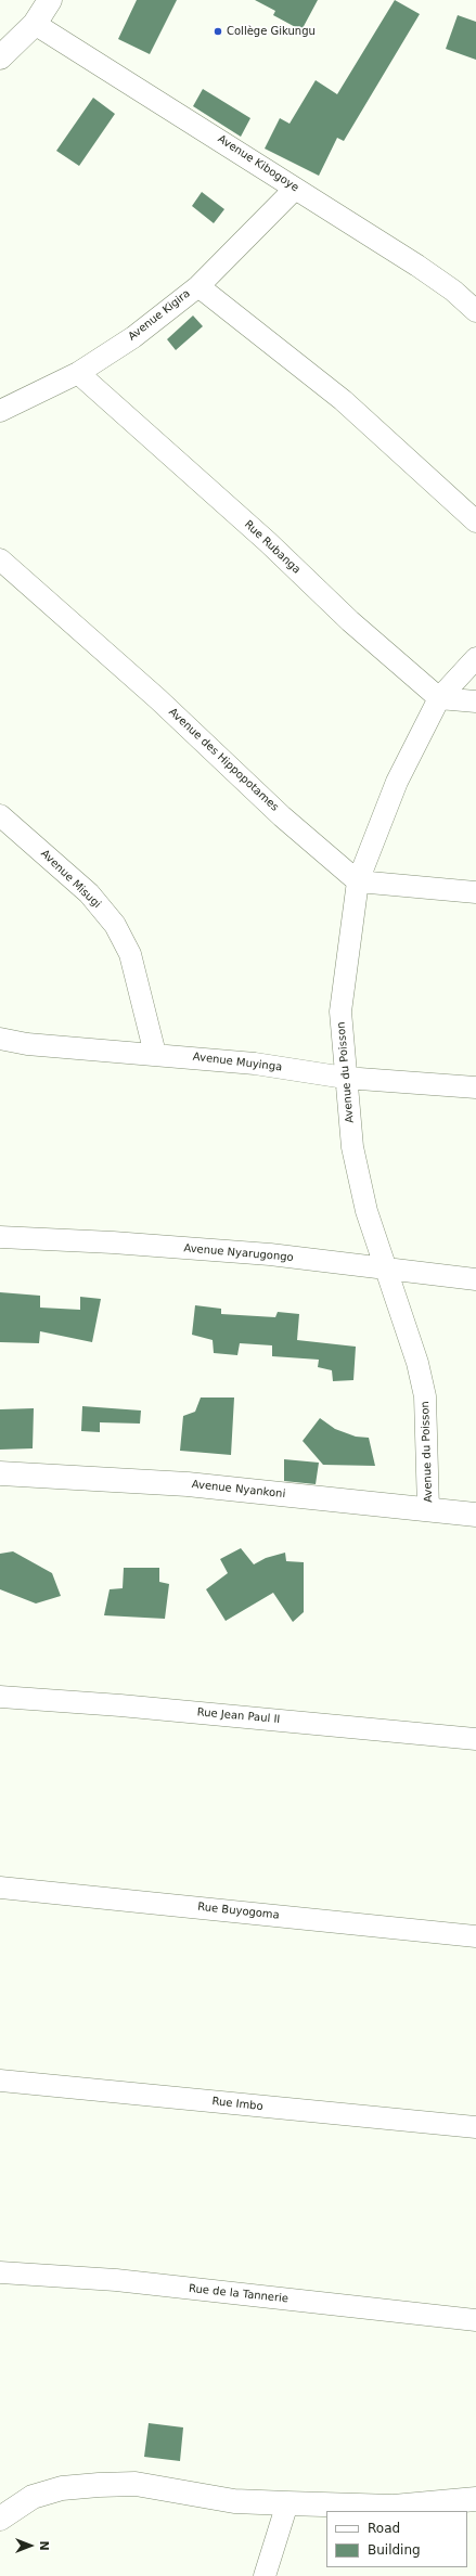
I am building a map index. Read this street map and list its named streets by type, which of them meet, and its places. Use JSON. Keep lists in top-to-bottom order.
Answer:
{
  "streets": {
    "street": [
      "Avenue Kibogoye",
      "Avenue Kigira",
      "Rue Rubanga",
      "Avenue des Hippopotames",
      "Avenue Misugi",
      "Avenue Muyinga",
      "Avenue du Poisson",
      "Avenue Nyarugongo",
      "Avenue Nyankoni",
      "Rue Jean Paul II",
      "Rue Buyogoma",
      "Rue Imbo",
      "Rue de la Tannerie"
    ]
  },
  "crossings": [
    ["Avenue Kibogoye", "Avenue Kigira"],
    ["Avenue Kigira", "Rue Rubanga"],
    ["Rue Rubanga", "Avenue du Poisson"],
    ["Avenue des Hippopotames", "Avenue du Poisson"],
    ["Avenue Misugi", "Avenue Muyinga"],
    ["Avenue Muyinga", "Avenue du Poisson"],
    ["Avenue du Poisson", "Avenue Nyarugongo"],
    ["Avenue du Poisson", "Avenue Nyankoni"]
  ],
  "places": ["Collège Gikungu"],
  "legend": ["Road", "Building"],
  "north": "right"
}
